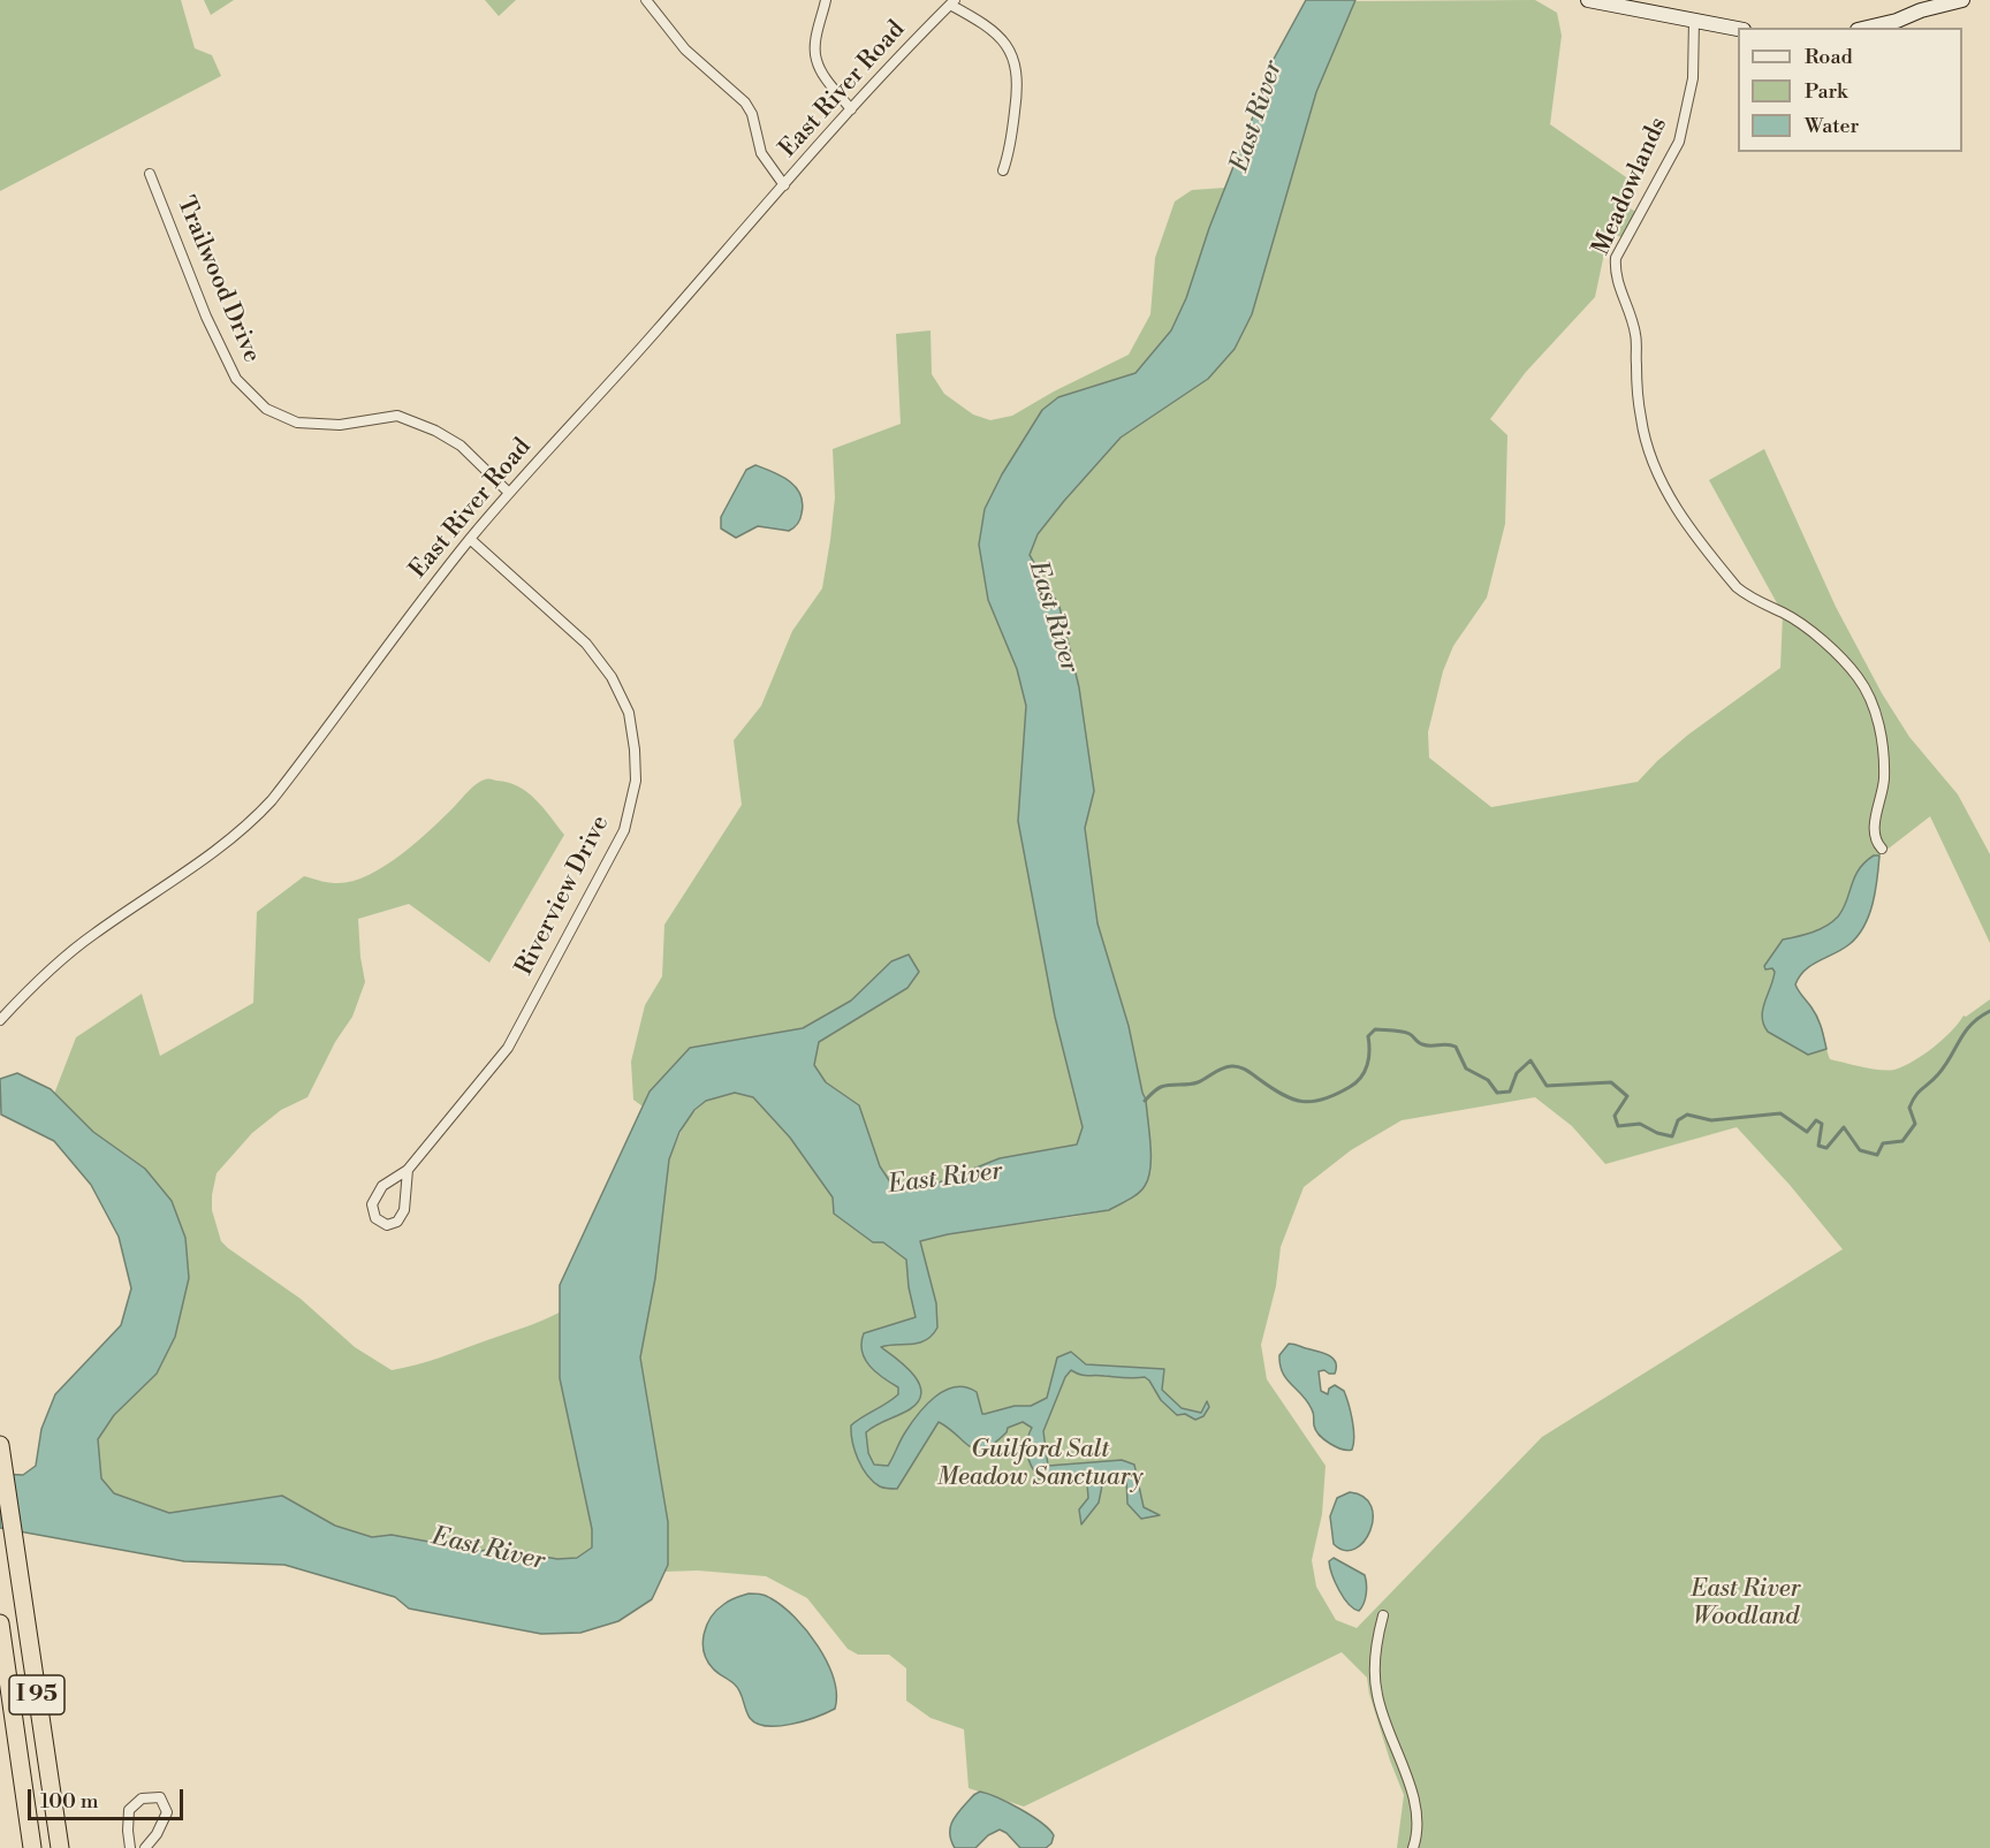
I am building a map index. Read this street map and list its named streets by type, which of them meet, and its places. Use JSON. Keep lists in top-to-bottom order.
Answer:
{
  "streets": {
    "highway": ["I 95"],
    "street": [
      "East River Road",
      "Meadowlands",
      "Trailwood Drive",
      "Riverview Drive"
    ]
  },
  "crossings": [
    ["East River Road", "Trailwood Drive"],
    ["East River Road", "Riverview Drive"]
  ],
  "water": ["East River"],
  "parks": ["Guilford Salt Meadow Sanctuary", "East River Woodland"],
  "legend": ["Road", "Park", "Water"],
  "scale_bar": "100 m"
}
